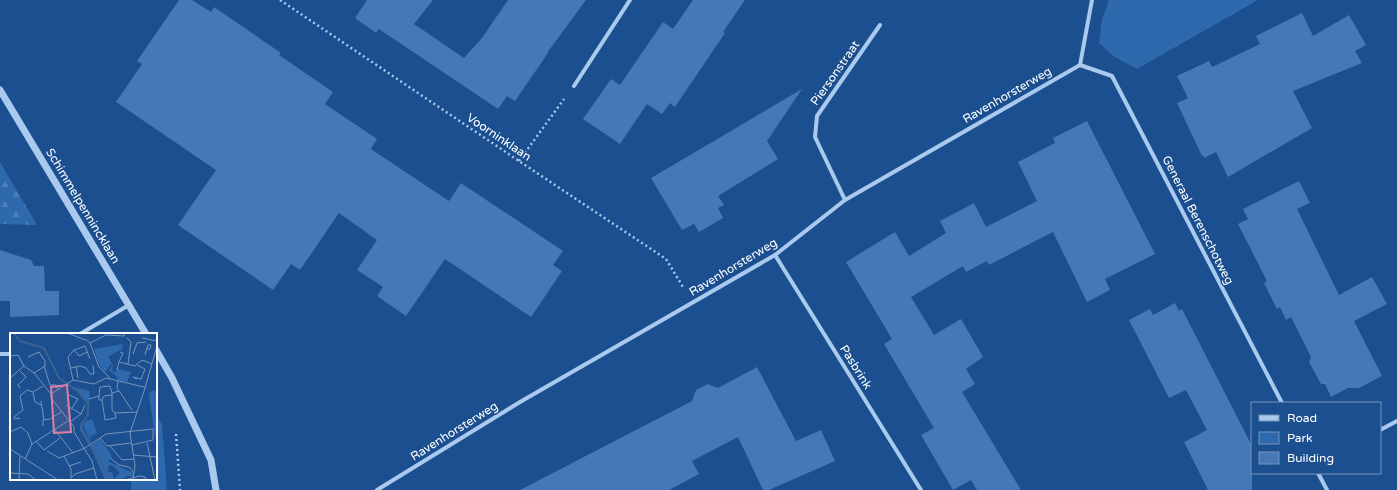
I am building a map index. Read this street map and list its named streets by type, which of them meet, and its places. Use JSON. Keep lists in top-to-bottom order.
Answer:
{
  "streets": {
    "street": [
      "Piersonstraat",
      "Ravenhorsterweg",
      "Schimmelpennincklaan",
      "Generaal Berenschotweg",
      "Pasbrink"
    ],
    "path": ["Voorninklaan"]
  },
  "crossings": [
    ["Piersonstraat", "Ravenhorsterweg"],
    ["Ravenhorsterweg", "Voorninklaan"],
    ["Ravenhorsterweg", "Generaal Berenschotweg"],
    ["Ravenhorsterweg", "Pasbrink"]
  ],
  "legend": ["Road", "Park", "Building"]
}
